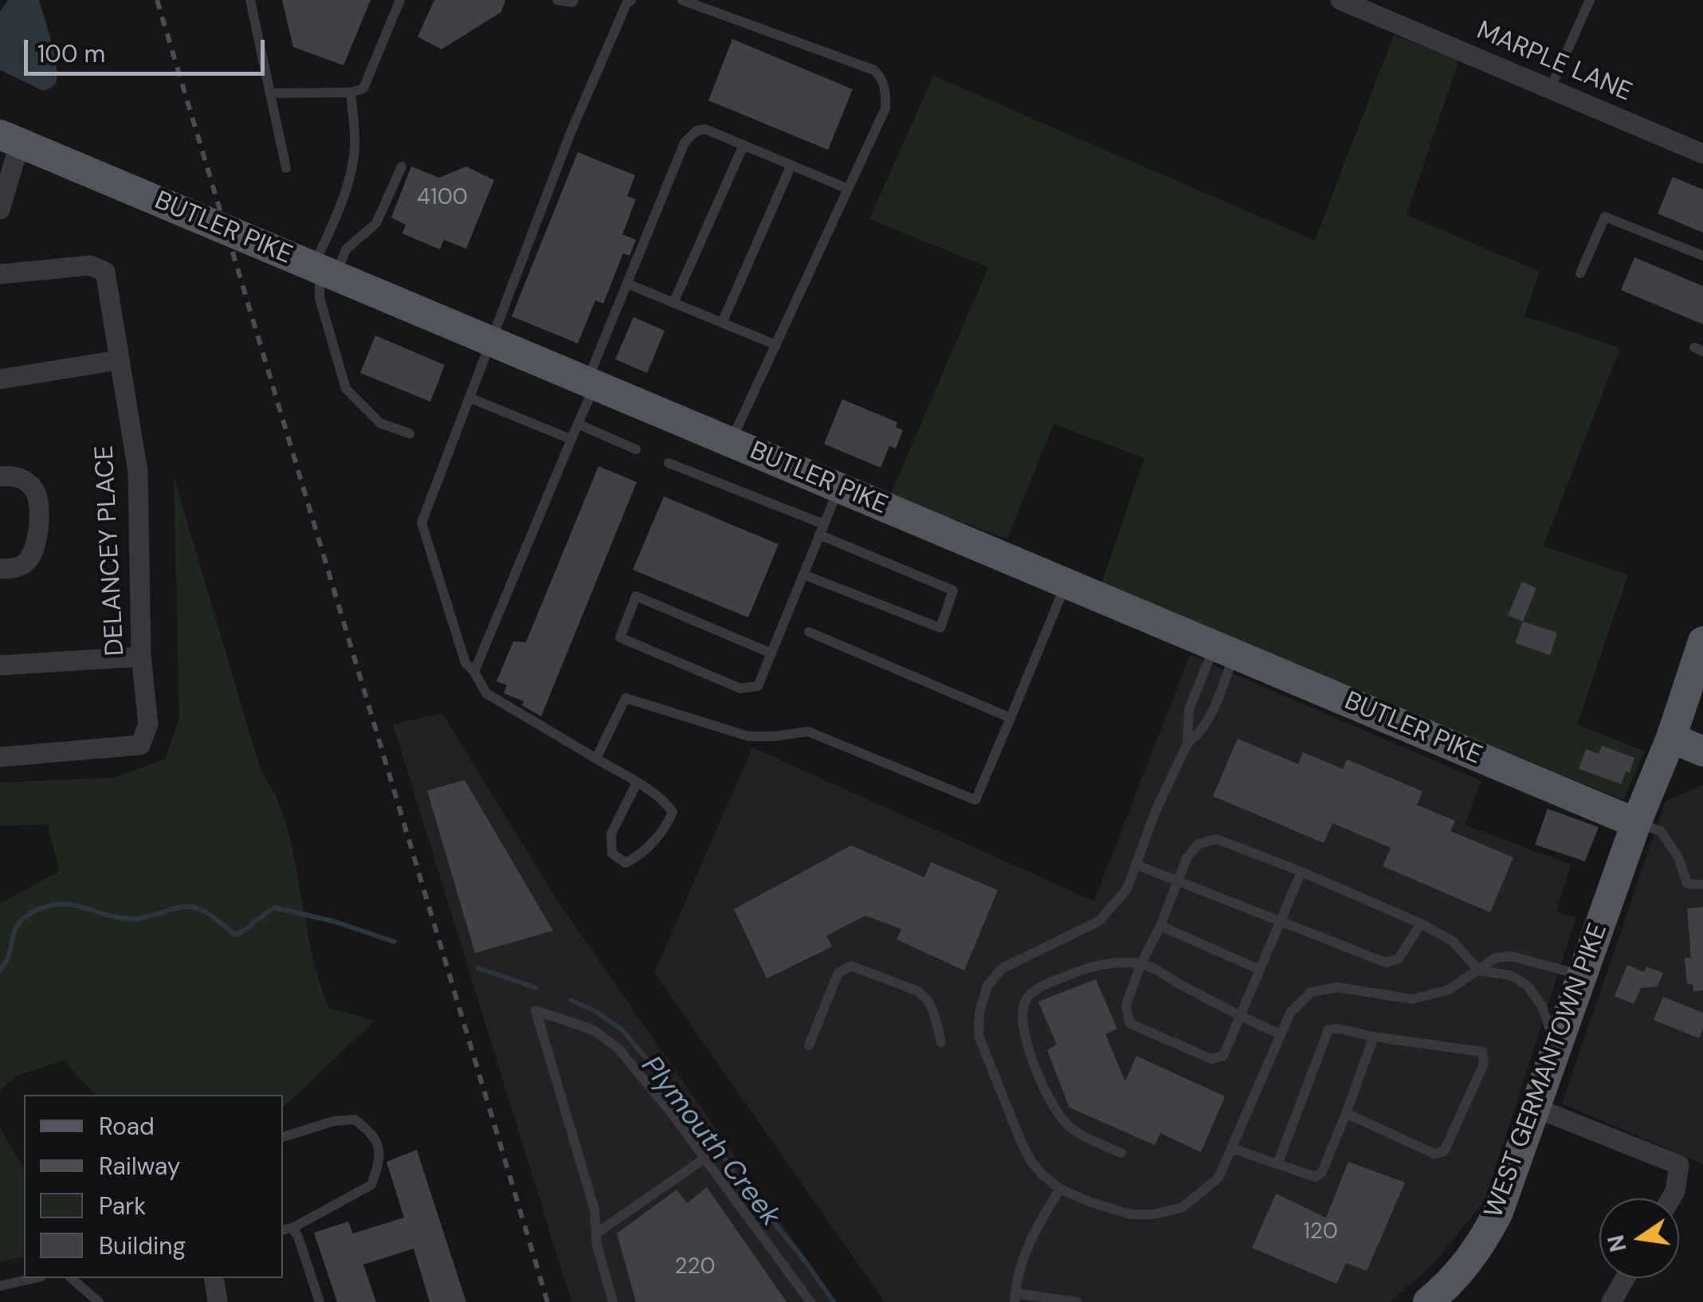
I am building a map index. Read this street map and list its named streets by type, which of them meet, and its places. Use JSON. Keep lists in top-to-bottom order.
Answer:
{
  "streets": {
    "main road": ["BUTLER PIKE", "WEST GERMANTOWN PIKE"],
    "street": ["MARPLE LANE", "DELANCEY PLACE"]
  },
  "crossings": [
    ["BUTLER PIKE", "WEST GERMANTOWN PIKE"]
  ],
  "water": ["Plymouth Creek"],
  "house_numbers": ["4100", "120", "220"],
  "legend": [
    "Road",
    "Railway",
    "Park",
    "Building"
  ],
  "scale_bar": "100 m",
  "north": "left"
}
